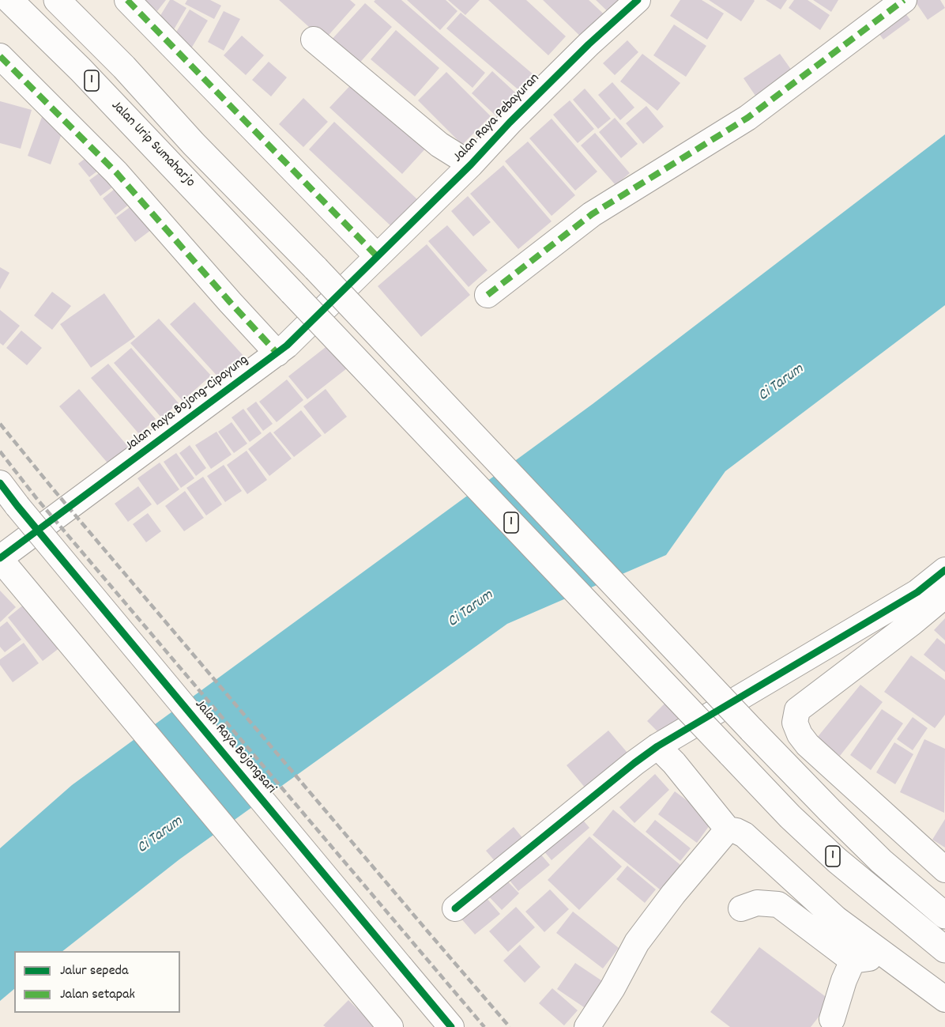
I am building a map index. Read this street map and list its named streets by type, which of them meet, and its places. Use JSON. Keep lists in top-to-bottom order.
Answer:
{
  "streets": {
    "highway": ["1", "Jalan Urip Sumaharjo"],
    "street": ["Jalan Raya Pebayuran", "Jalan Raya Bojong-Cipayung", "Jalan Raya Bojongsari"]
  },
  "crossings": [
    ["Jalan Raya Pebayuran", "Jalan Raya Bojong-Cipayung"]
  ],
  "water": ["Ci Tarum"],
  "legend": ["Jalur sepeda", "Jalan setapak"]
}
